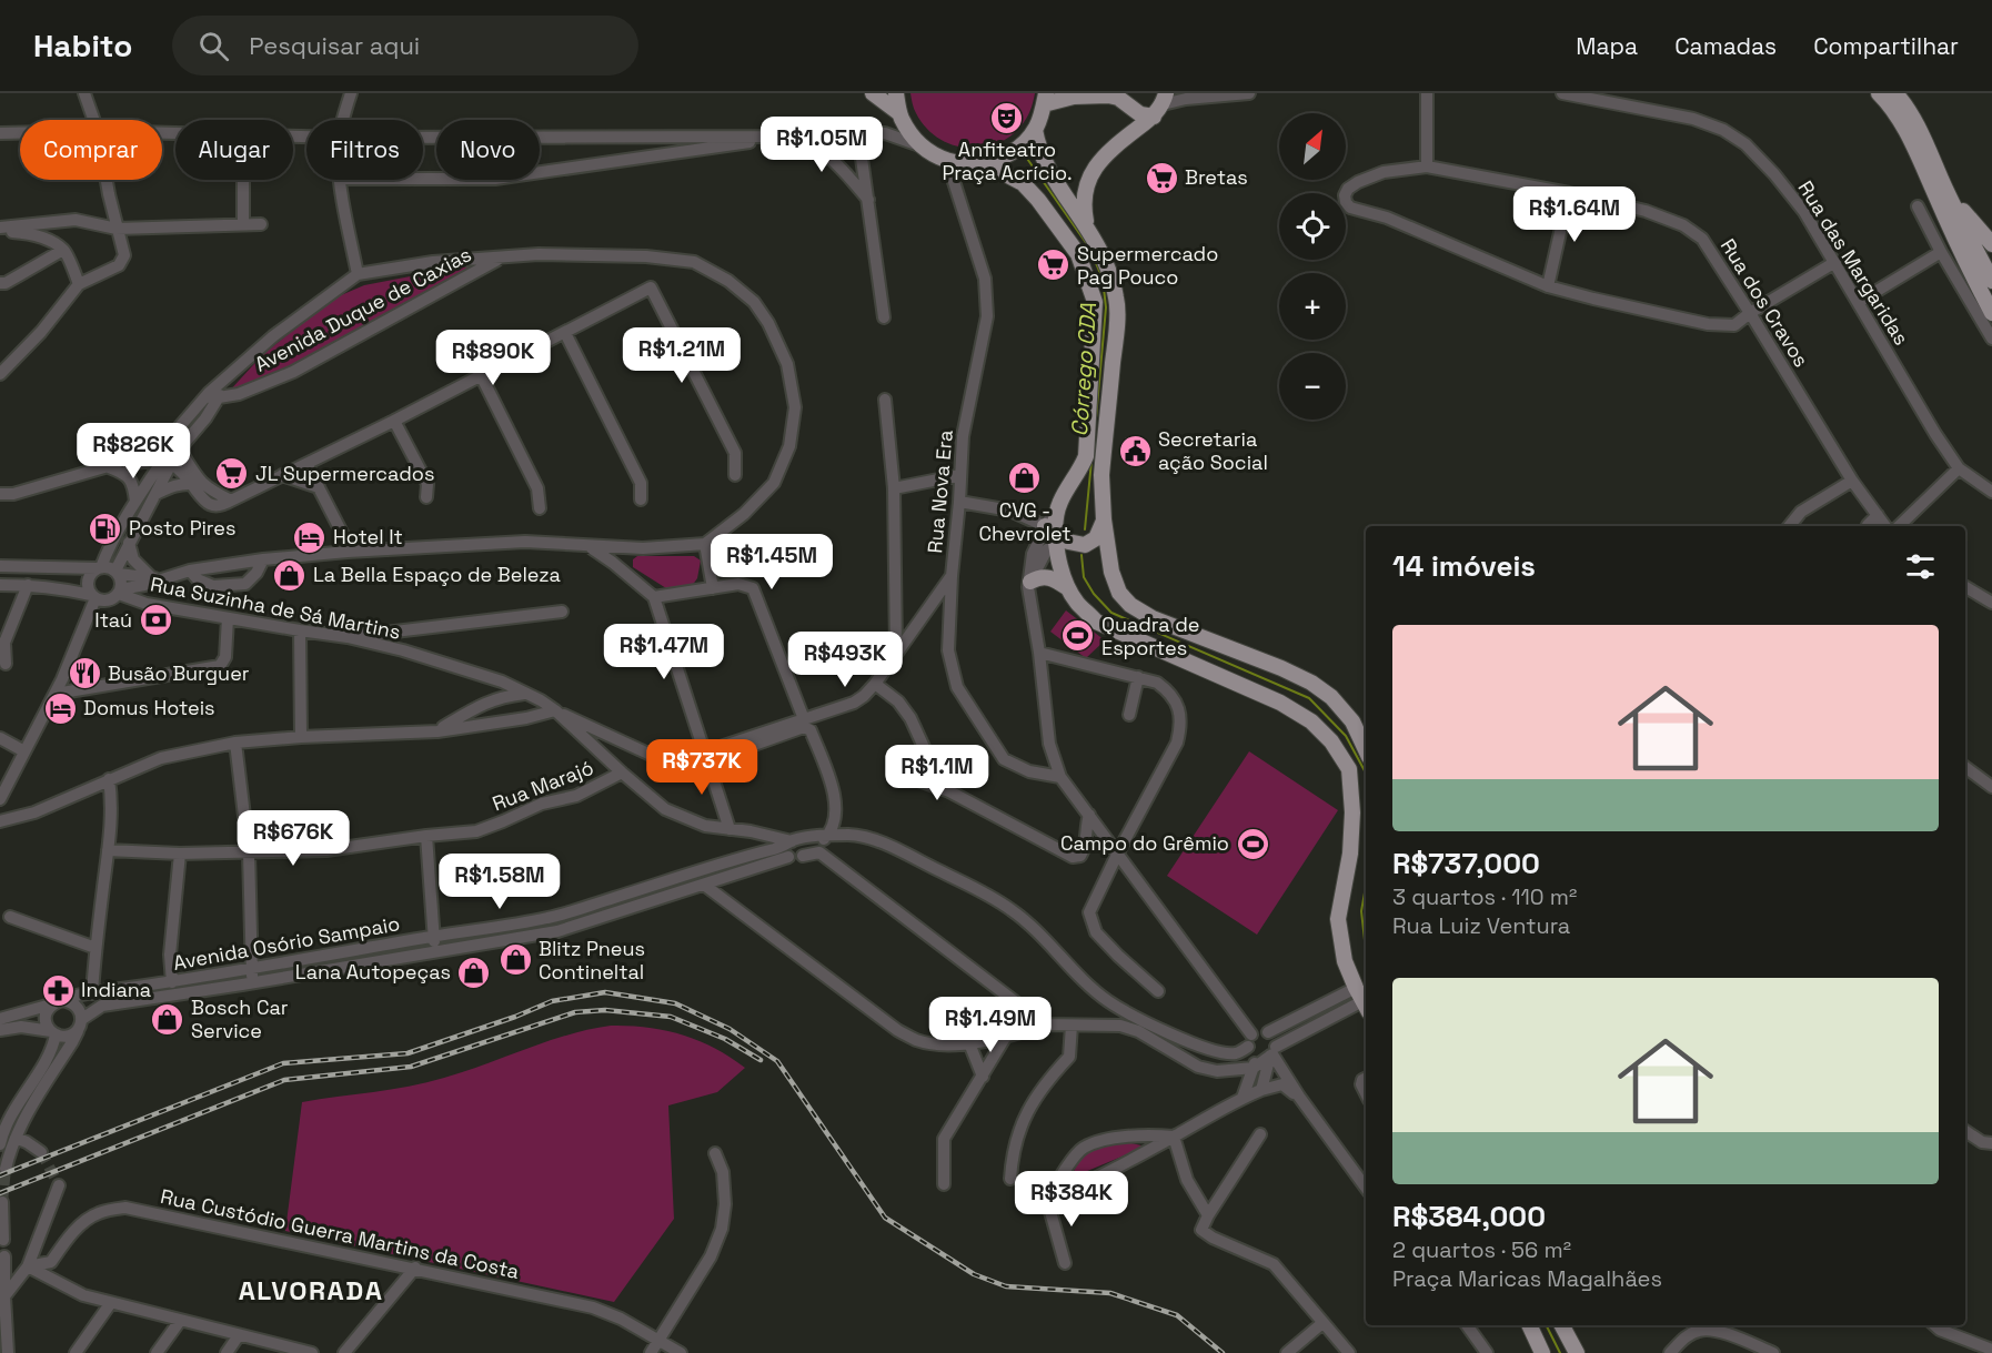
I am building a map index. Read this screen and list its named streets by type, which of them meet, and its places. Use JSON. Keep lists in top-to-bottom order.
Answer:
{
  "streets": {
    "street": [
      "Rua das Margaridas",
      "Rua dos Cravos",
      "Avenida Duque de Caxias",
      "Rua Nova Era",
      "Rua Suzinha de Sá Martins",
      "Rua Marajó",
      "Avenida Osório Sampaio",
      "Rua Custódio Guerra Martins da Costa"
    ]
  },
  "crossings": [
    ["Rua Suzinha de Sá Martins", "Rua Marajó"],
    ["Rua Suzinha de Sá Martins", "Avenida Osório Sampaio"]
  ],
  "districts": ["ALVORADA"],
  "water": ["Córrego CDA"],
  "places": {
    "theatre": ["Anfiteatro Praça Acrício."],
    "supermarket": ["Bretas", "Supermercado Pag Pouco", "JL Supermercados"],
    "public building": ["Secretaria ação Social"],
    "shop": [
      "CVG - Chevrolet",
      "La Bella Espaço de Beleza",
      "Blitz Pneus Contineltal",
      "Lana Autopeças",
      "Bosch Car Service"
    ],
    "fuel station": ["Posto Pires"],
    "hotel": ["Hotel It", "Domus Hoteis"],
    "bank": ["Itaú"],
    "sports": ["Quadra de Esportes", "Campo do Grêmio"],
    "restaurant": ["Busão Burguer"],
    "pharmacy": ["Indiana"]
  },
  "north": "top right",
  "page": {
    "header": "Habito",
    "search": "Pesquisar aqui",
    "nav": ["Mapa", "Camadas", "Compartilhar"],
    "map_buttons": ["+", "−"],
    "price": [
      "R$1.05M",
      "R$1.64M",
      "R$1.21M",
      "R$890K",
      "R$826K",
      "R$1.45M",
      "R$1.47M",
      "R$493K",
      "R$737K",
      "R$1.1M",
      "R$676K",
      "R$1.58M",
      "R$1.49M",
      "R$384K"
    ],
    "chip": [
      "Comprar",
      "Alugar",
      "Filtros",
      "Novo"
    ],
    "heading": "14 imóveis",
    "list": [
      {
        "name": "R$737,000",
        "note": "3 quartos · 110 m² · Rua Luiz Ventura"
      },
      {
        "name": "R$384,000",
        "note": "2 quartos · 56 m² · Praça Maricas Magalhães"
      }
    ]
  }
}
